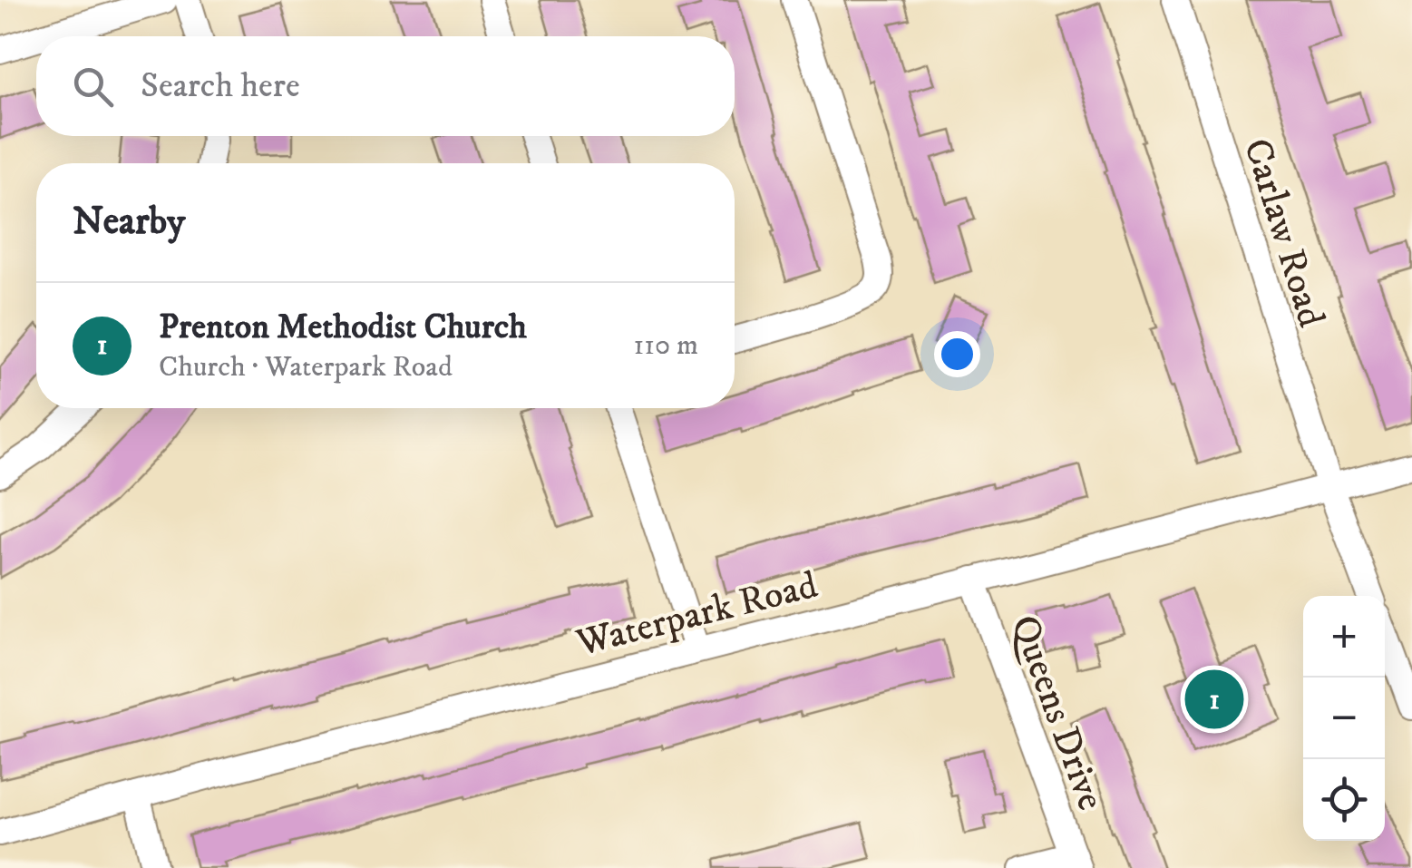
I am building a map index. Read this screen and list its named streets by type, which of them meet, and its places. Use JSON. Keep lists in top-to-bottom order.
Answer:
{
  "streets": {
    "street": ["Carlaw Road", "Waterpark Road", "Queens Drive"]
  },
  "crossings": [
    ["Carlaw Road", "Waterpark Road"],
    ["Waterpark Road", "Queens Drive"]
  ],
  "page": {
    "search": "Search here",
    "heading": "Nearby",
    "list": [
      {
        "mark": "1",
        "name": "Prenton Methodist Church",
        "note": "Church · Waterpark Road",
        "value": "110 m"
      }
    ],
    "map_buttons": ["+", "−"],
    "pins": "1"
  }
}
